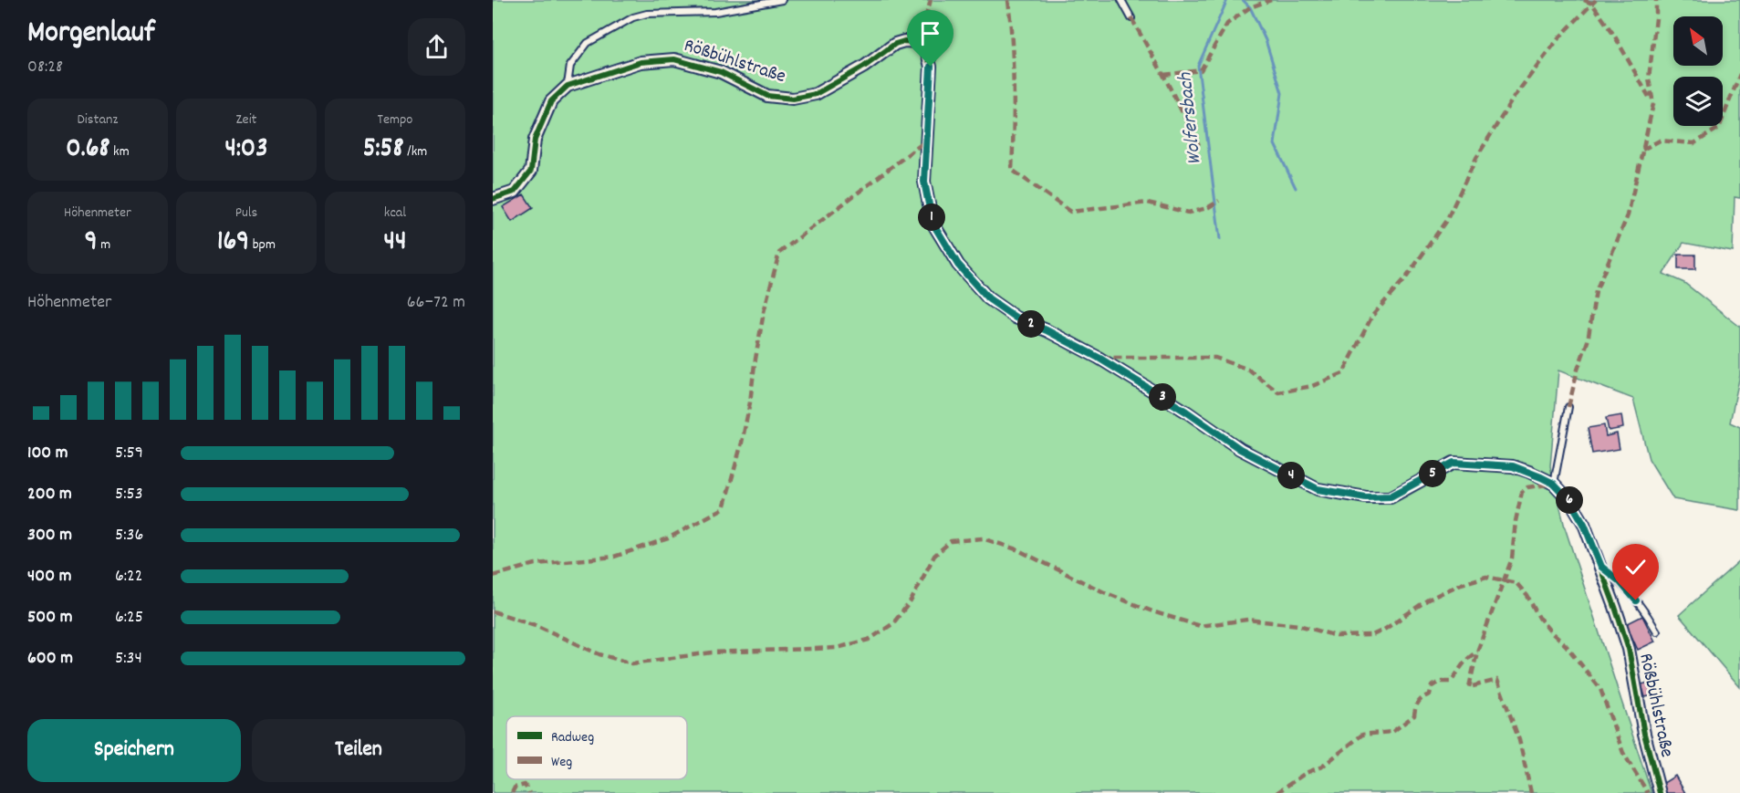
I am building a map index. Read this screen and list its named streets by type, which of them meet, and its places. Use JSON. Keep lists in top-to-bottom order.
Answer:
{
  "streets": {
    "street": ["Rößbühlstraße"]
  },
  "water": ["Wolfersbach"],
  "legend": ["Radweg", "Weg"],
  "north": "top left",
  "page": {
    "heading": ["Morgenlauf", "08:28"],
    "stats": [
      ["Distanz", "0.68 km"],
      ["Zeit", "4:03"],
      ["Tempo", "5:58 /km"],
      ["Höhenmeter", "9 m"],
      ["Puls", "169 bpm"],
      ["kcal", "44"]
    ],
    "pins": [
      "1",
      "2",
      "3",
      "5",
      "4",
      "6"
    ],
    "chart": ["Höhenmeter", "66–72 m"],
    "list": [
      {
        "name": "100 m",
        "note": "5:59"
      },
      {
        "name": "200 m",
        "note": "5:53"
      },
      {
        "name": "300 m",
        "note": "5:36"
      },
      {
        "name": "400 m",
        "note": "6:22"
      },
      {
        "name": "500 m",
        "note": "6:25"
      },
      {
        "name": "600 m",
        "note": "5:34"
      }
    ],
    "buttons": ["Speichern", "Teilen"]
  }
}
